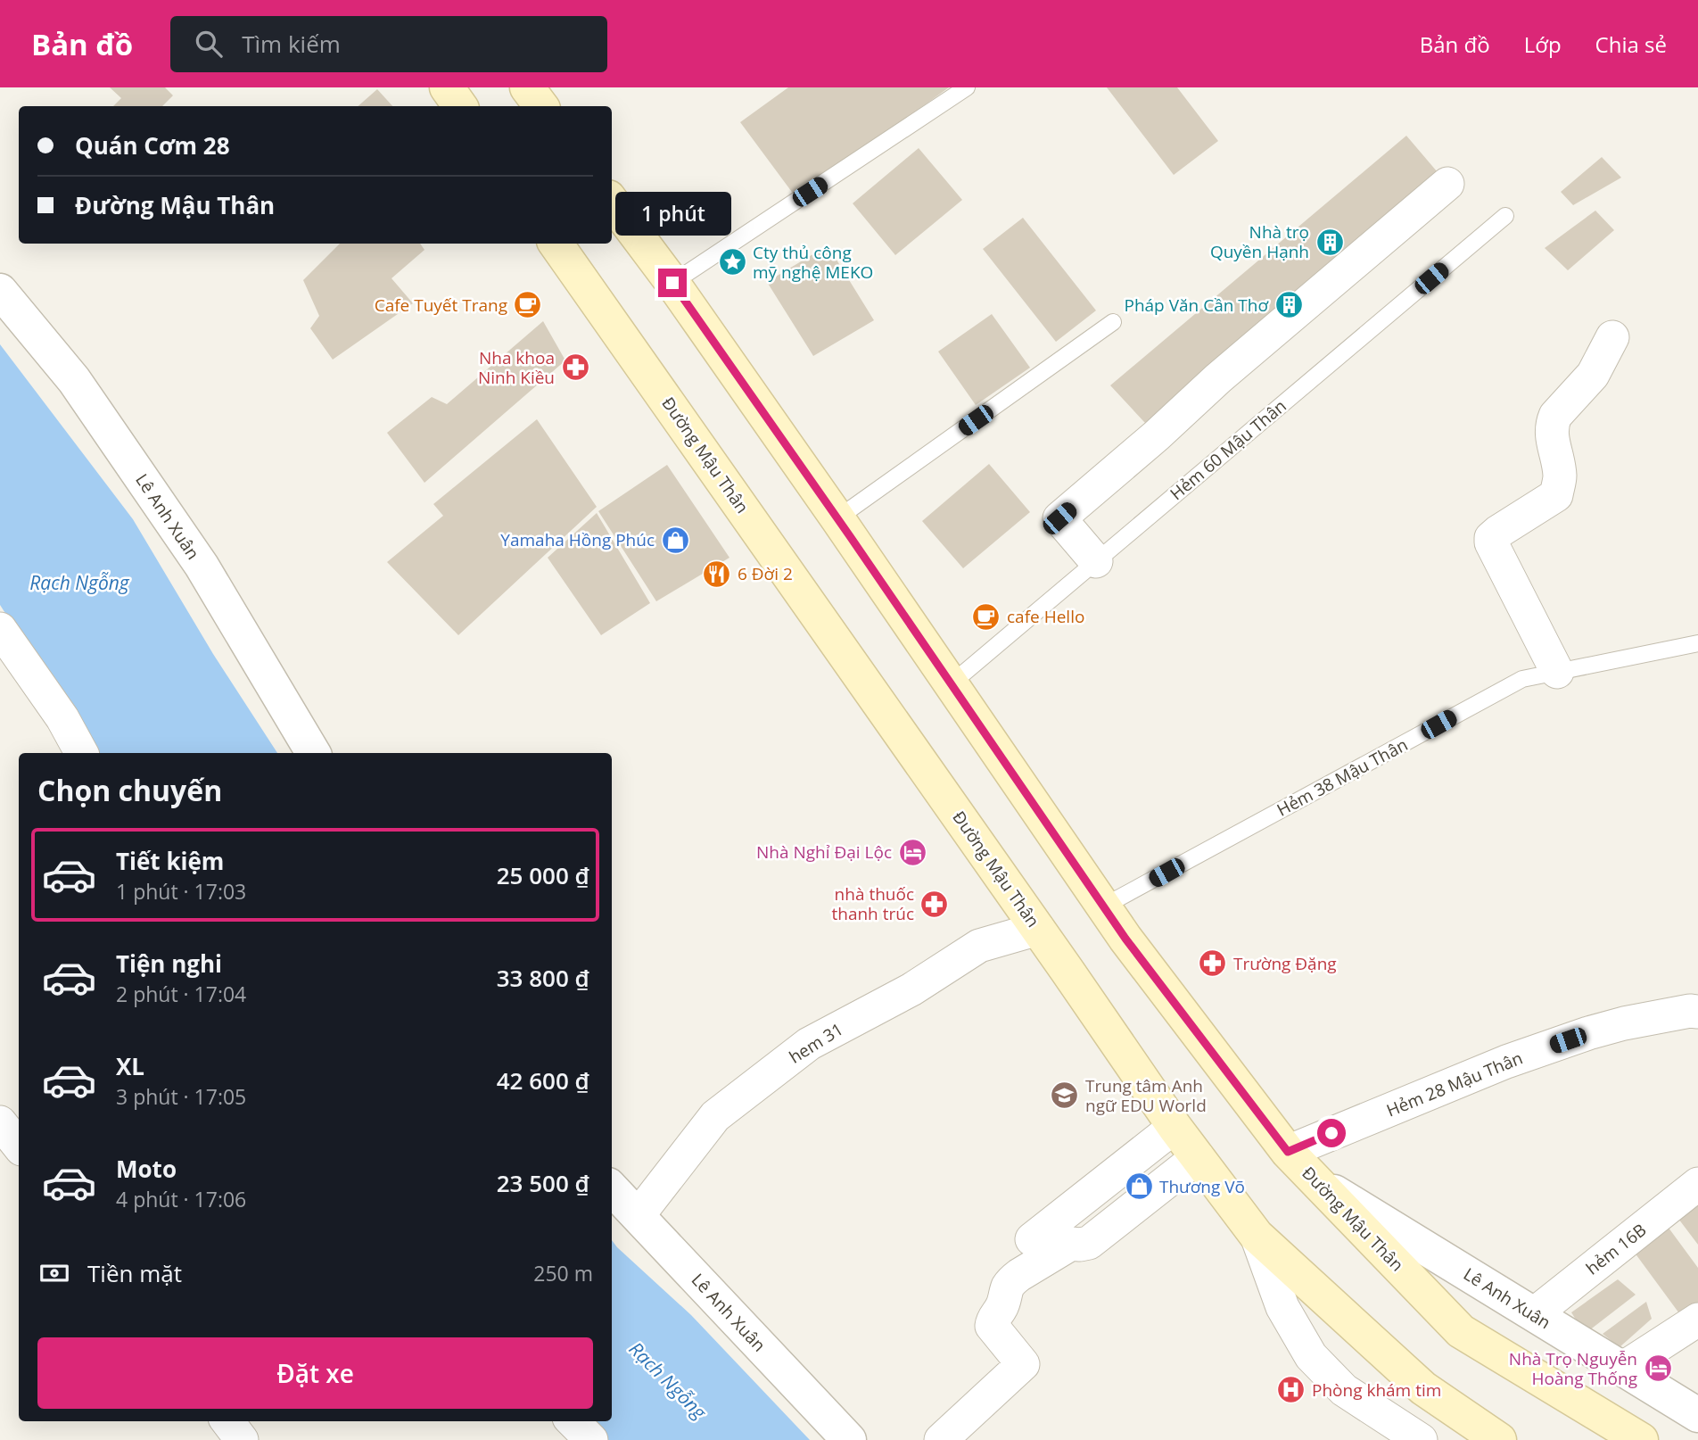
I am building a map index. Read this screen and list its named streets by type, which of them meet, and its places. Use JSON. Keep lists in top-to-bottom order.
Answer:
{
  "streets": {
    "main road": ["Đường Mậu Thân"],
    "street": [
      "Lê Anh Xuân",
      "hem 31",
      "Hẻm 28 Mậu Thân",
      "hẻm 16B"
    ],
    "lane": ["Hẻm 60 Mậu Thân", "Hẻm 38 Mậu Thân"]
  },
  "crossings": [
    ["Hẻm 60 Mậu Thân", "Đường Mậu Thân"],
    ["Đường Mậu Thân", "Lê Anh Xuân"],
    ["Đường Mậu Thân", "Hẻm 38 Mậu Thân"],
    ["Đường Mậu Thân", "hem 31"],
    ["Đường Mậu Thân", "Hẻm 28 Mậu Thân"],
    ["Lê Anh Xuân", "hem 31"],
    ["Lê Anh Xuân", "hẻm 16B"]
  ],
  "water": ["Rạch Ngỗng"],
  "places": {
    "building": ["Nhà trọ Quyền Hạnh", "Pháp Văn Cần Thơ"],
    "place": ["Cty thủ công mỹ nghệ MEKO"],
    "cafe": ["Cafe Tuyết Trang", "cafe Hello"],
    "pharmacy": ["Nha khoa Ninh Kiều", "nhà thuốc thanh trúc", "Trường Đặng"],
    "shop": ["Yamaha Hồng Phúc", "Thương Võ"],
    "restaurant": ["6 Đời 2"],
    "hotel": ["Nhà Nghỉ Đại Lộc", "Nhà Trọ Nguyễn Hoàng Thống"],
    "school or university": ["Trung tâm Anh ngữ EDU World"],
    "hospital": ["Phòng khám tim"]
  },
  "page": {
    "header": "Bản đồ",
    "search": "Tìm kiếm",
    "nav": ["Bản đồ", "Lớp", "Chia sẻ"],
    "banner": ["Quán Cơm 28", "Đường Mậu Thân"],
    "bubble": "1 phút",
    "heading": "Chọn chuyến",
    "list": [
      {
        "name": "Tiết kiệm",
        "note": "1 phút · 17:03",
        "value": "25 000 ₫"
      },
      {
        "name": "Tiện nghi",
        "note": "2 phút · 17:04",
        "value": "33 800 ₫"
      },
      {
        "name": "XL",
        "note": "3 phút · 17:05",
        "value": "42 600 ₫"
      },
      {
        "name": "Moto",
        "note": "4 phút · 17:06",
        "value": "23 500 ₫"
      }
    ],
    "pay": ["Tiền mặt", "250 m"],
    "buttons": "Đặt xe"
  }
}
